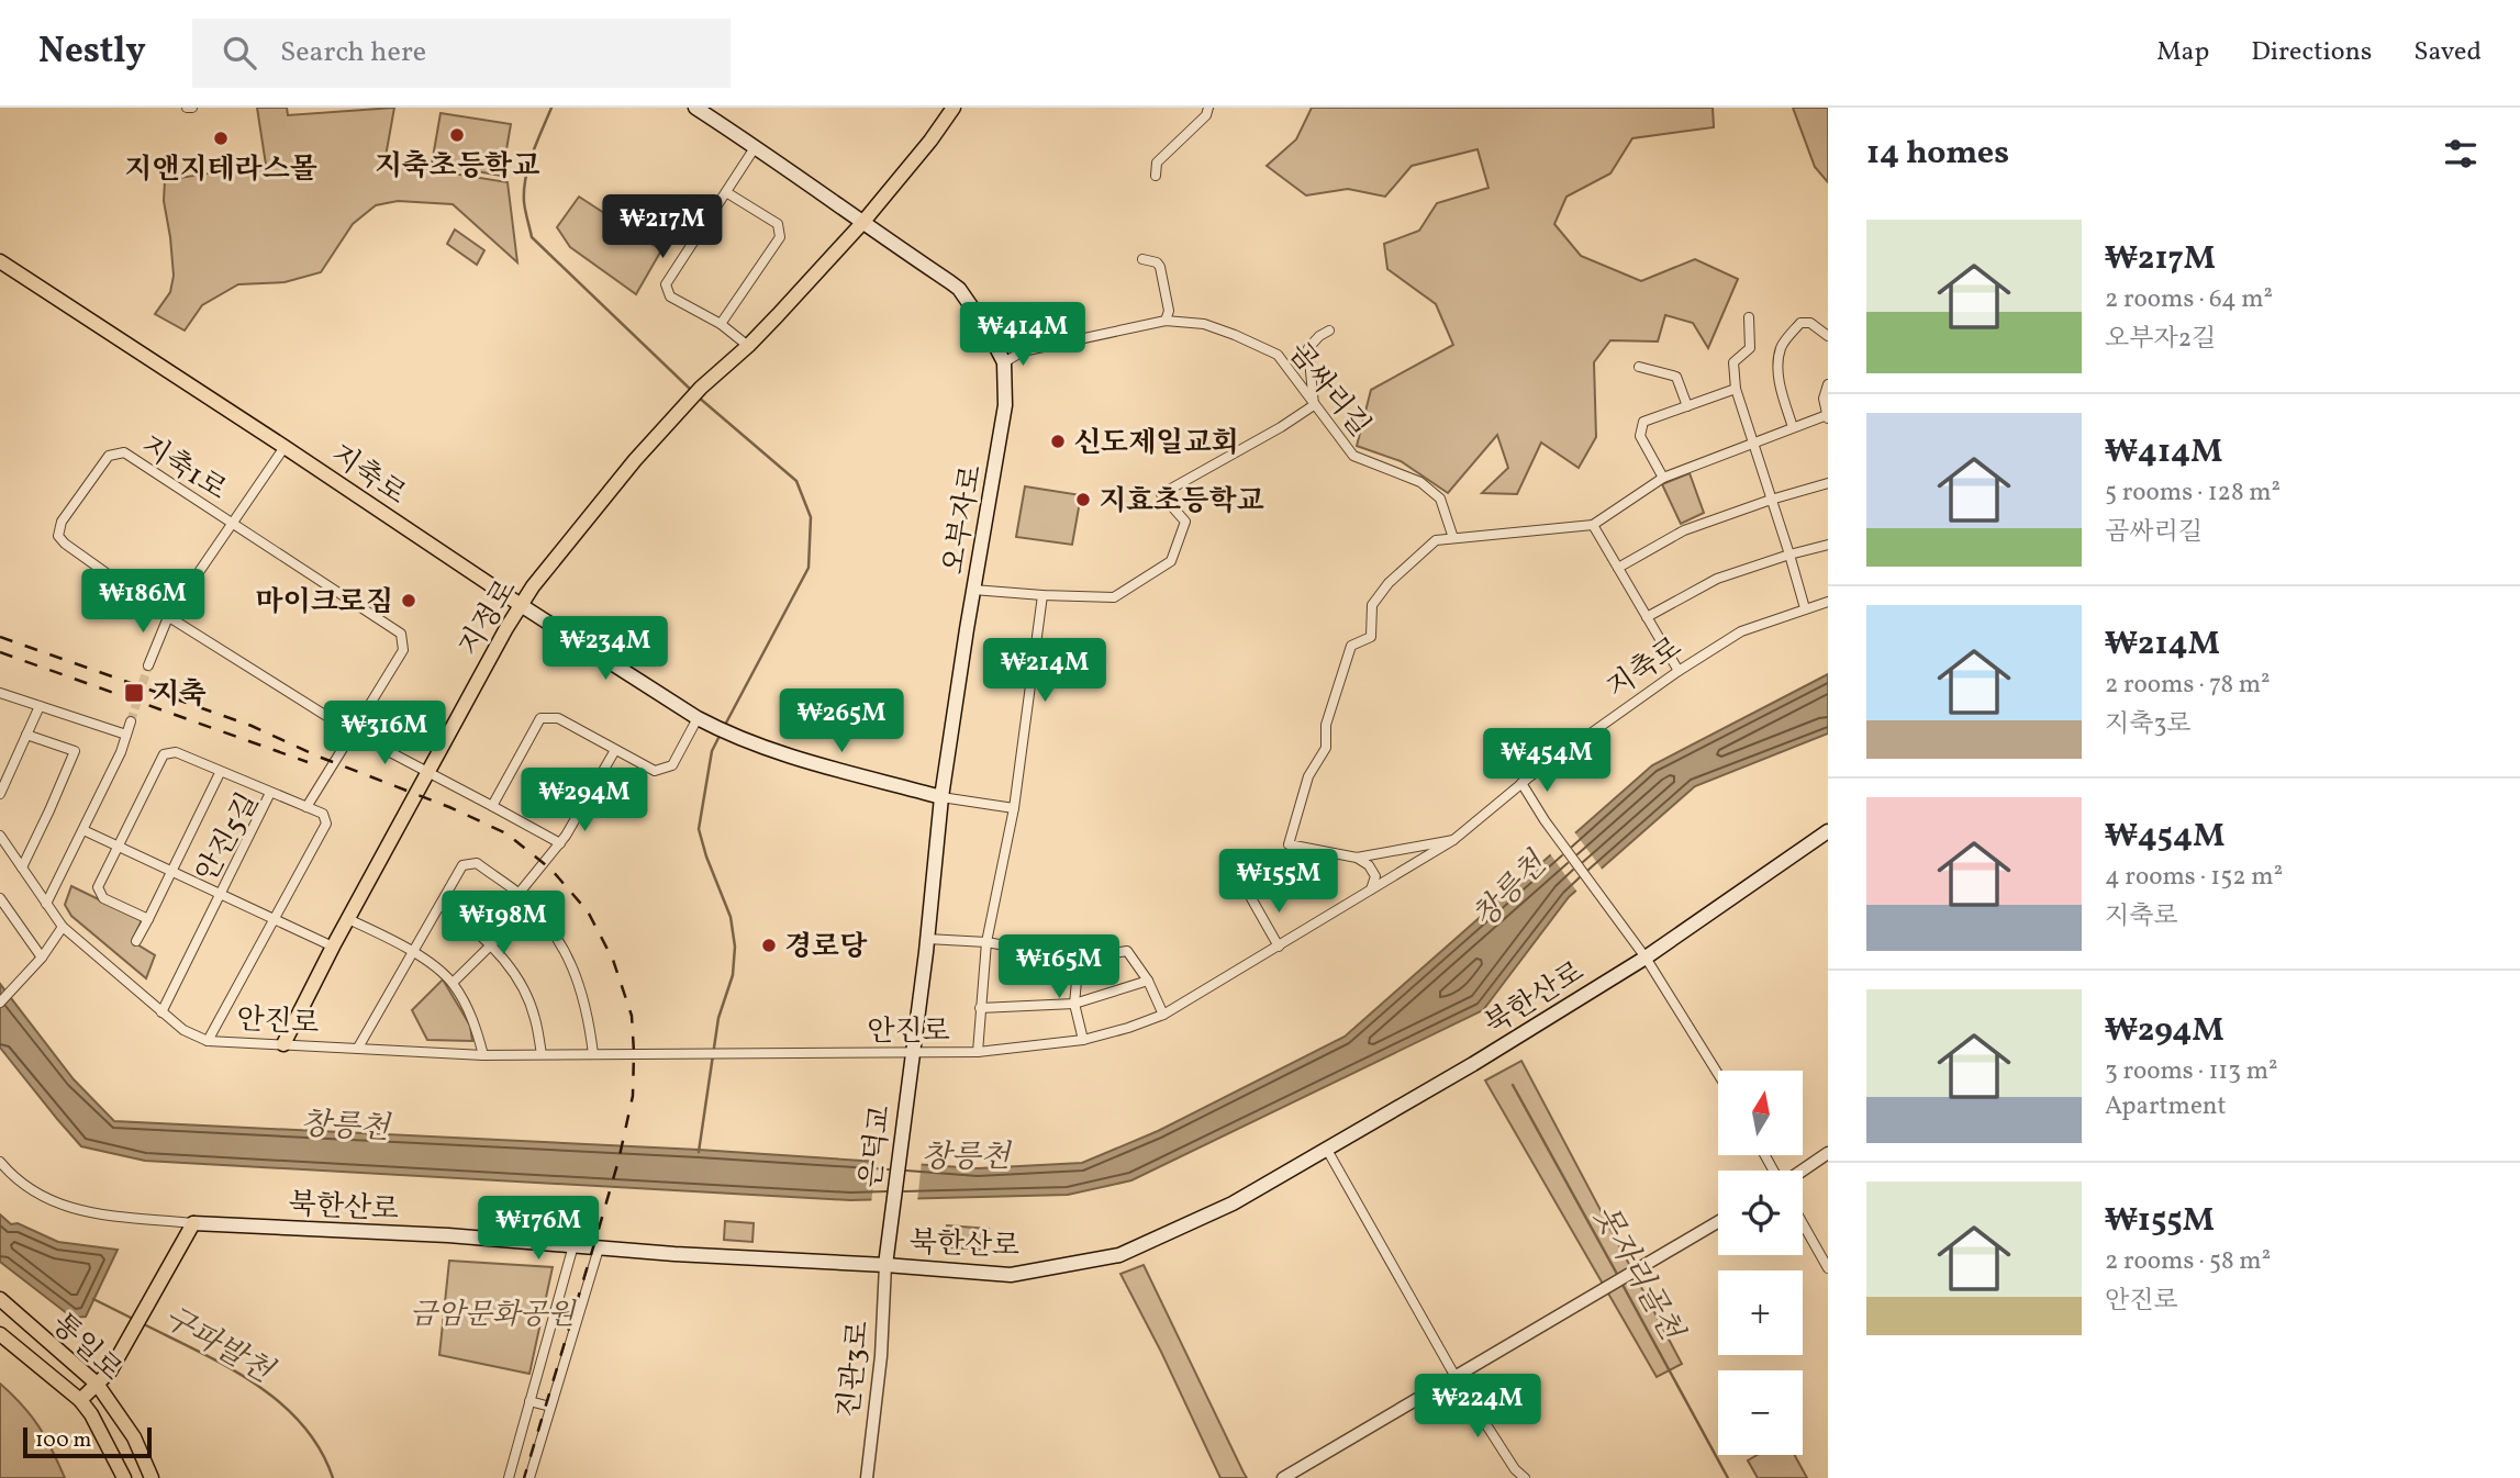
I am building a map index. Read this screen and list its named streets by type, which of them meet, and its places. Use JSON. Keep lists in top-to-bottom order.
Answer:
{
  "streets": {
    "main road": [
      "지축로",
      "오부자로",
      "지정로",
      "북한산로",
      "은덕교",
      "통일로"
    ],
    "street": [
      "곰싸리길",
      "지축1로",
      "안진5길",
      "안진로",
      "진관3로"
    ]
  },
  "crossings": [
    ["곰싸리길", "지축로"],
    ["곰싸리길", "오부자로"],
    ["지축1로", "지정로"],
    ["지축로", "오부자로"],
    ["지축로", "지정로"],
    ["지축로", "안진로"],
    ["오부자로", "안진로"],
    ["오부자로", "은덕교"],
    ["지정로", "안진로"],
    ["안진5길", "안진로"],
    ["북한산로", "은덕교"],
    ["북한산로", "진관3로"],
    ["은덕교", "진관3로"]
  ],
  "water": ["창릉천", "못자리골천", "구파발천"],
  "parks": ["금암문화공원"],
  "places": {
    "other": [
      "지축초등학교",
      "지앤지테라스몰",
      "신도제일교회",
      "지효초등학교",
      "마이크로짐",
      "경로당"
    ],
    "transit": ["지축"]
  },
  "scale_bar": "100 m",
  "north": "top",
  "page": {
    "header": "Nestly",
    "search": "Search here",
    "nav": ["Map", "Directions", "Saved"],
    "heading": "14 homes",
    "price": [
      "₩217M",
      "₩414M",
      "₩186M",
      "₩234M",
      "₩214M",
      "₩265M",
      "₩316M",
      "₩454M",
      "₩294M",
      "₩155M",
      "₩198M",
      "₩165M",
      "₩176M",
      "₩224M"
    ],
    "list": [
      {
        "name": "₩217M",
        "note": "2 rooms · 64 m² · 오부자2길"
      },
      {
        "name": "₩414M",
        "note": "5 rooms · 128 m² · 곰싸리길"
      },
      {
        "name": "₩214M",
        "note": "2 rooms · 78 m² · 지축3로"
      },
      {
        "name": "₩454M",
        "note": "4 rooms · 152 m² · 지축로"
      },
      {
        "name": "₩294M",
        "note": "3 rooms · 113 m² · Apartment"
      },
      {
        "name": "₩155M",
        "note": "2 rooms · 58 m² · 안진로"
      }
    ],
    "map_buttons": ["+", "−"],
    "scale": "100 m"
  }
}
